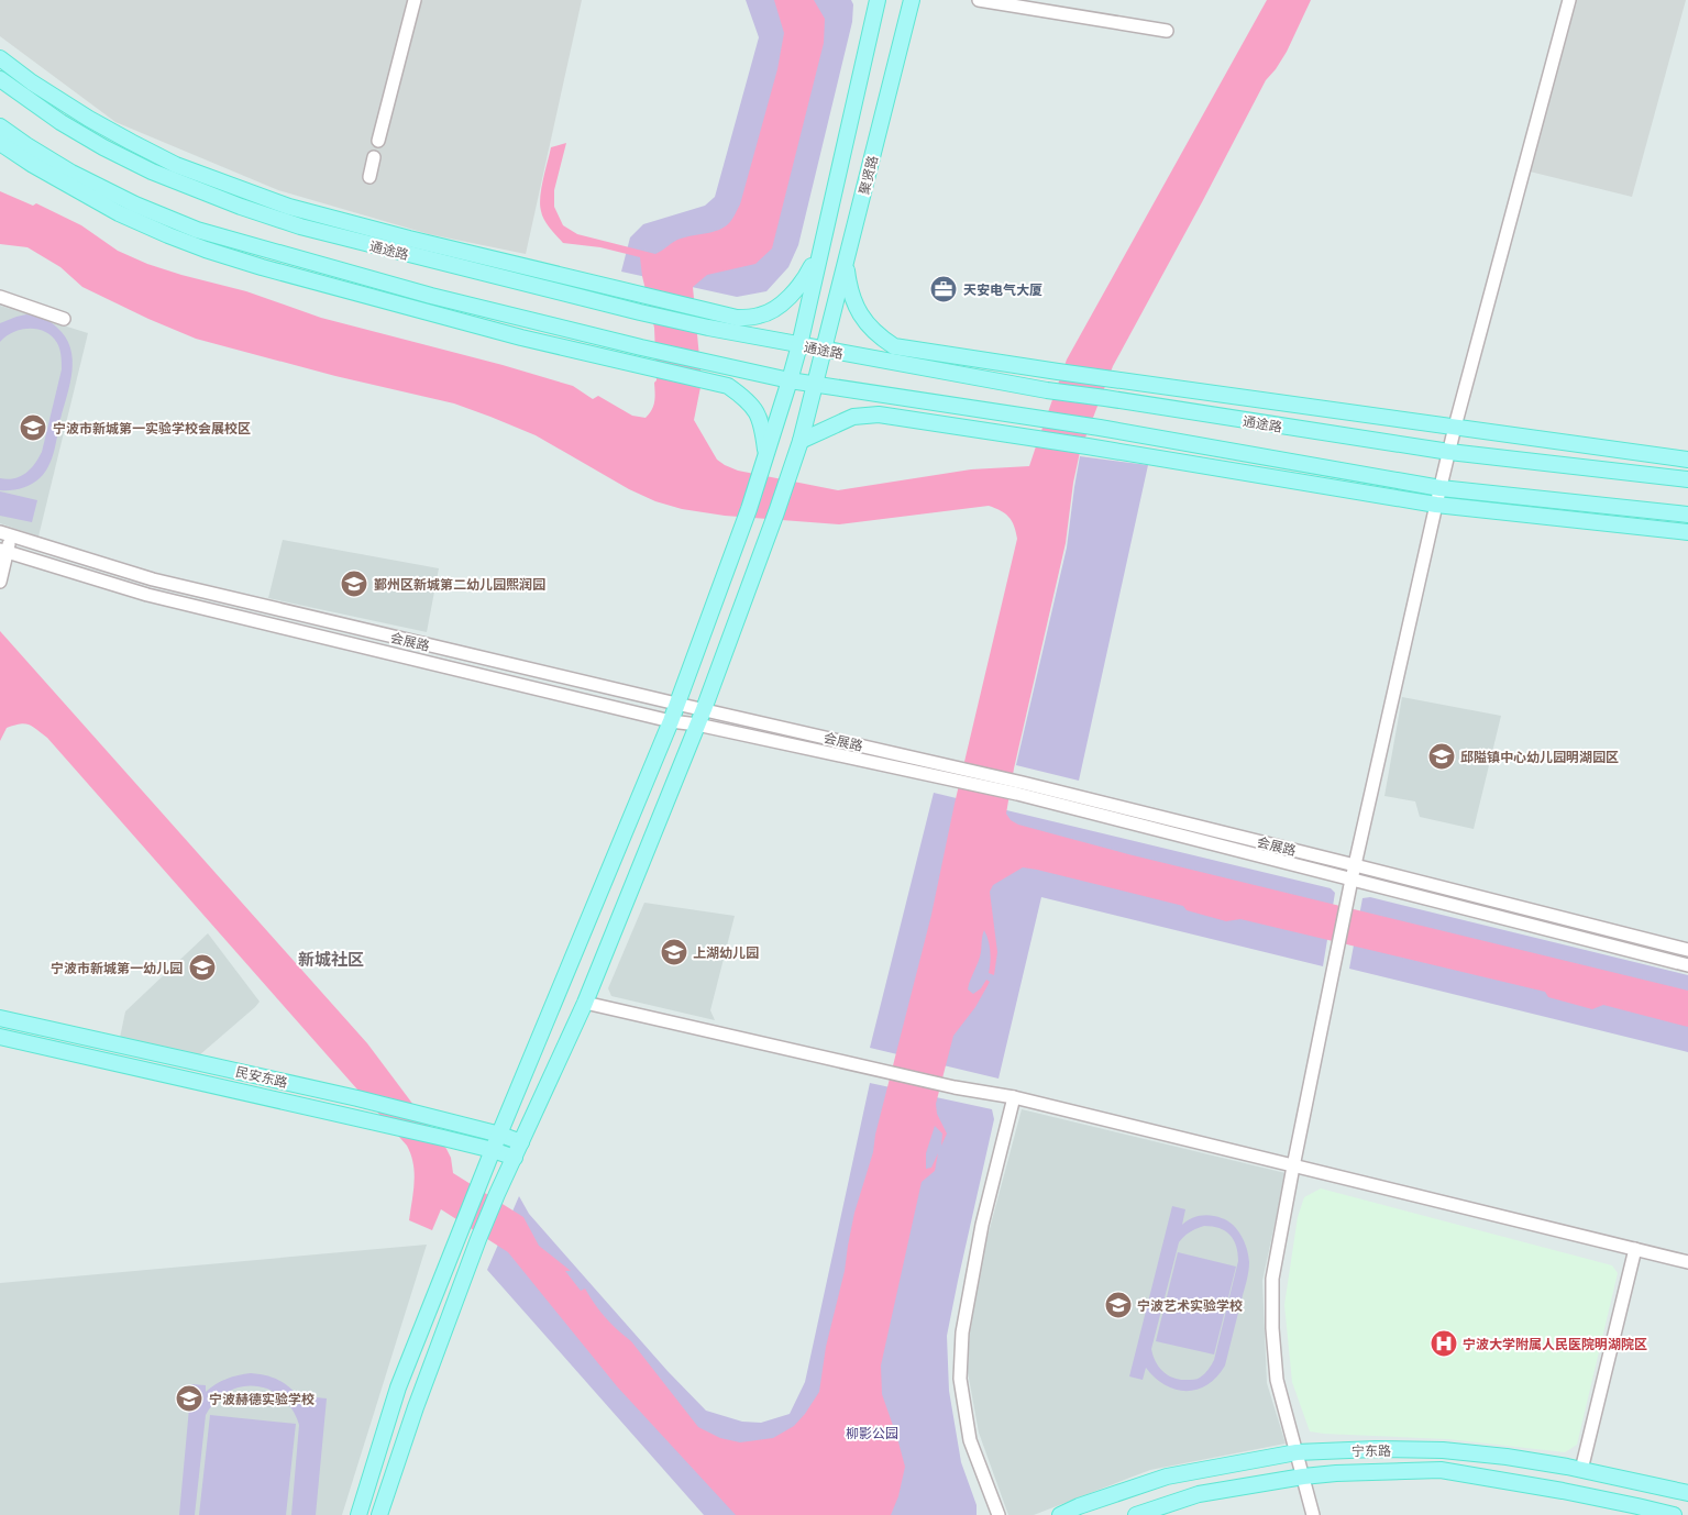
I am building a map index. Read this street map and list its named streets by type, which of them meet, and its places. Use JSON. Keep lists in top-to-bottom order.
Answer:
{
  "streets": {
    "main road": [
      "聚贤路",
      "通途路",
      "民安东路",
      "宁东路"
    ],
    "street": ["会展路"]
  },
  "crossings": [
    ["聚贤路", "通途路"],
    ["聚贤路", "会展路"],
    ["聚贤路", "民安东路"]
  ],
  "districts": ["新城社区"],
  "parks": ["柳影公园"],
  "places": {
    "office": ["天安电气大厦"],
    "school or university": [
      "宁波市新城第一实验学校会展校区",
      "鄞州区新城第二幼儿园熙润园",
      "邱隘镇中心幼儿园明湖园区",
      "上湖幼儿园",
      "宁波市新城第一幼儿园",
      "宁波艺术实验学校",
      "宁波赫德实验学校"
    ],
    "hospital": ["宁波大学附属人民医院明湖院区"]
  }
}
